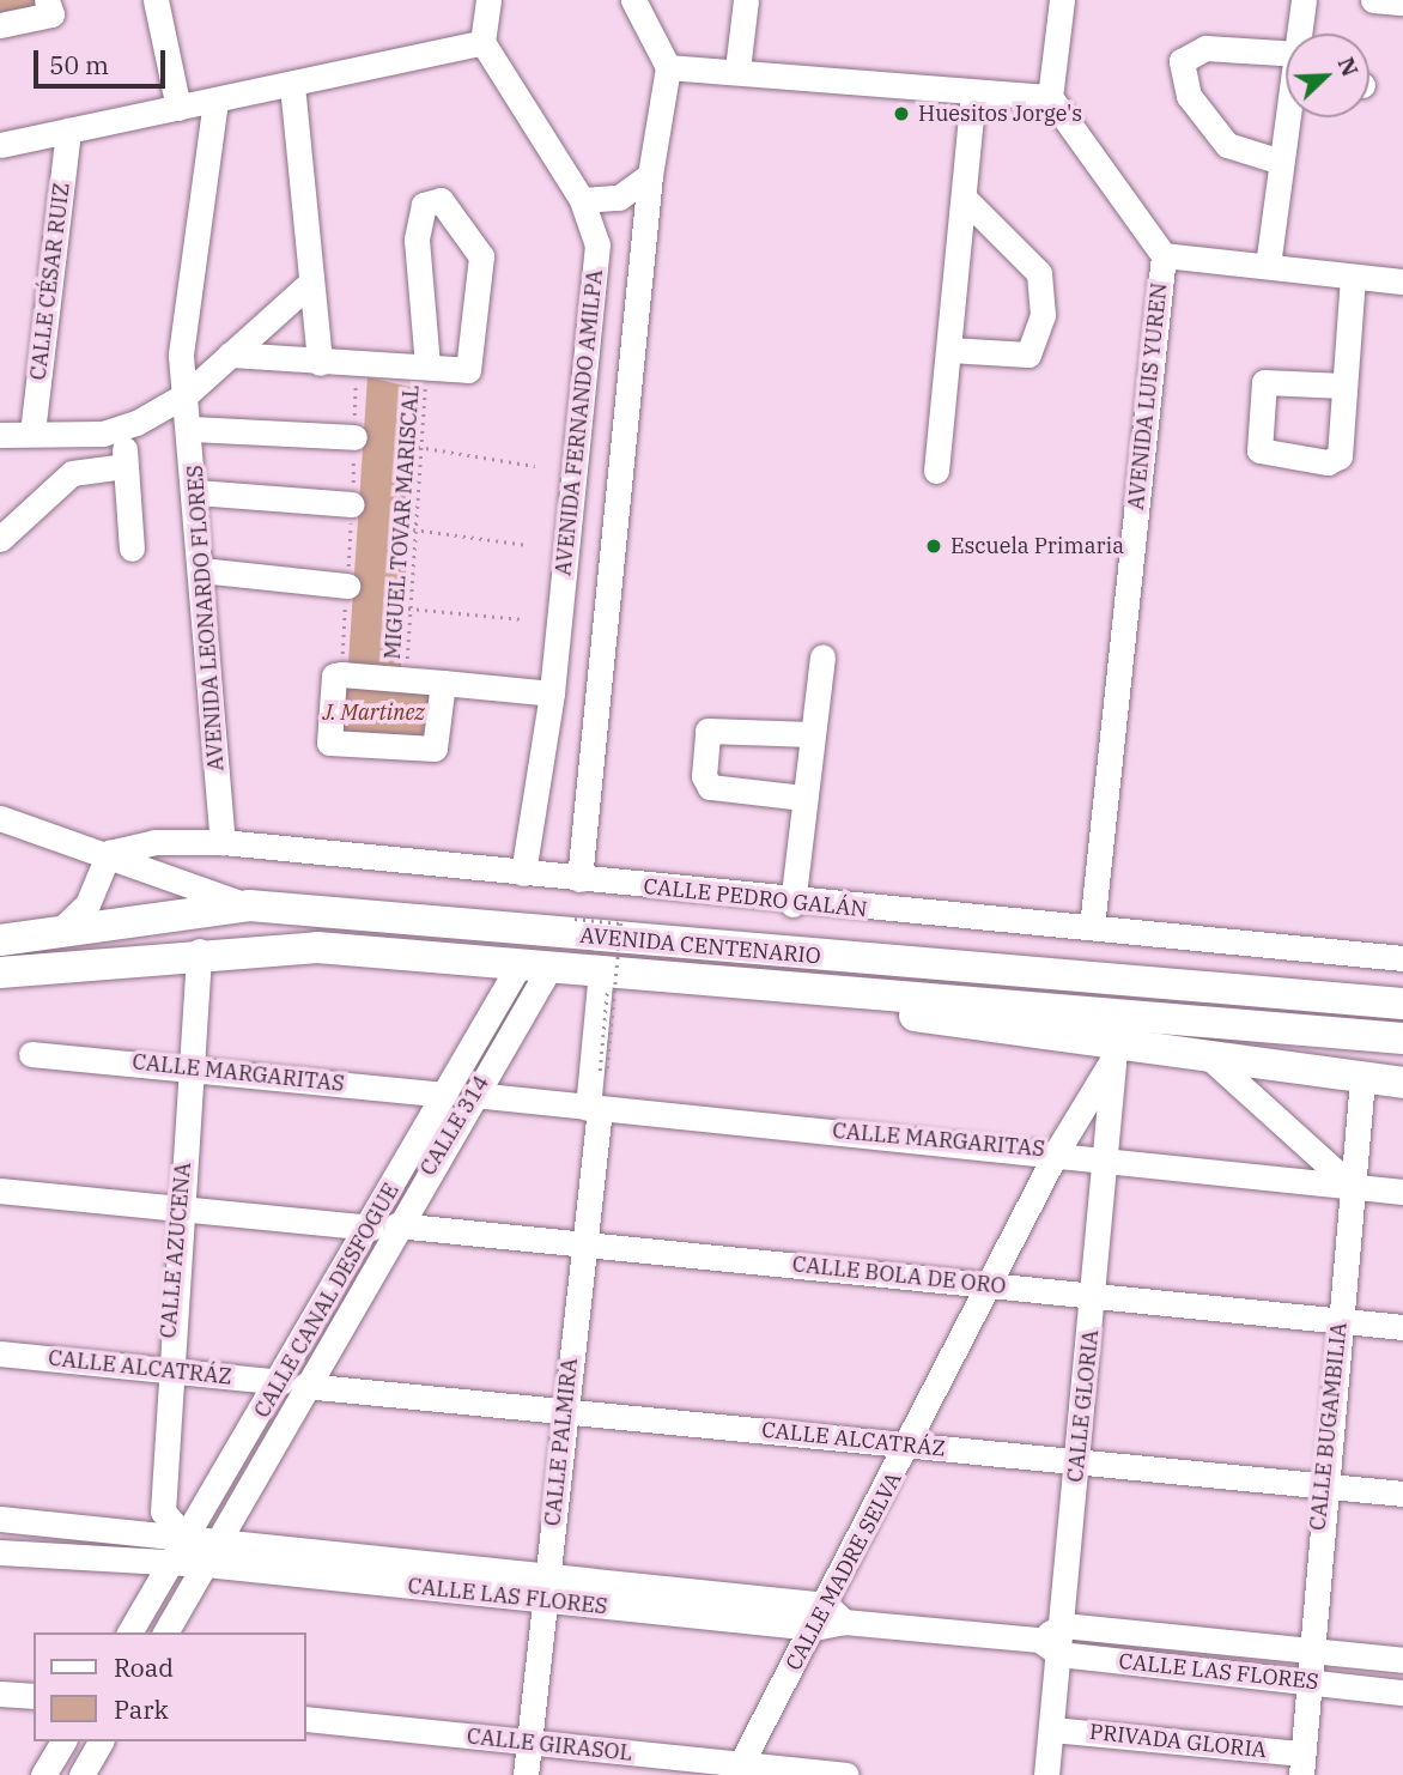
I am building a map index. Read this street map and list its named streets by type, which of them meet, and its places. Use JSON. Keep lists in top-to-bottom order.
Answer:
{
  "streets": {
    "main road": ["AVENIDA CENTENARIO"],
    "street": [
      "CALLE CÉSAR RUIZ",
      "AVENIDA LUIS YUREN",
      "AVENIDA FERNANDO AMILPA",
      "AVENIDA LEONARDO FLORES",
      "CALLE PEDRO GALÁN",
      "CALLE MARGARITAS",
      "CALLE 314",
      "CALLE AZUCENA",
      "CALLE BOLA DE ORO",
      "CALLE CANAL DESFOGUE",
      "CALLE ALCATRÁZ",
      "CALLE GLORIA",
      "CALLE BUGAMBILIA",
      "CALLE PALMIRA",
      "CALLE MADRE SELVA",
      "CALLE LAS FLORES",
      "PRIVADA GLORIA",
      "CALLE GIRASOL"
    ],
    "path": ["MIGUEL TOVAR MARISCAL"]
  },
  "crossings": [
    ["AVENIDA LUIS YUREN", "CALLE PEDRO GALÁN"],
    ["AVENIDA FERNANDO AMILPA", "CALLE PEDRO GALÁN"],
    ["AVENIDA LEONARDO FLORES", "CALLE PEDRO GALÁN"],
    ["AVENIDA CENTENARIO", "CALLE 314"],
    ["AVENIDA CENTENARIO", "CALLE AZUCENA"],
    ["AVENIDA CENTENARIO", "CALLE CANAL DESFOGUE"],
    ["AVENIDA CENTENARIO", "CALLE GLORIA"],
    ["AVENIDA CENTENARIO", "CALLE BUGAMBILIA"],
    ["AVENIDA CENTENARIO", "CALLE PALMIRA"],
    ["AVENIDA CENTENARIO", "CALLE MADRE SELVA"],
    ["CALLE MARGARITAS", "CALLE 314"],
    ["CALLE MARGARITAS", "CALLE AZUCENA"],
    ["CALLE MARGARITAS", "CALLE CANAL DESFOGUE"],
    ["CALLE MARGARITAS", "CALLE GLORIA"],
    ["CALLE MARGARITAS", "CALLE BUGAMBILIA"],
    ["CALLE MARGARITAS", "CALLE PALMIRA"],
    ["CALLE MARGARITAS", "CALLE MADRE SELVA"],
    ["CALLE 314", "CALLE BOLA DE ORO"],
    ["CALLE 314", "CALLE CANAL DESFOGUE"],
    ["CALLE AZUCENA", "CALLE BOLA DE ORO"],
    ["CALLE AZUCENA", "CALLE CANAL DESFOGUE"],
    ["CALLE AZUCENA", "CALLE ALCATRÁZ"],
    ["CALLE AZUCENA", "CALLE LAS FLORES"],
    ["CALLE BOLA DE ORO", "CALLE CANAL DESFOGUE"],
    ["CALLE BOLA DE ORO", "CALLE GLORIA"],
    ["CALLE BOLA DE ORO", "CALLE BUGAMBILIA"],
    ["CALLE BOLA DE ORO", "CALLE PALMIRA"],
    ["CALLE BOLA DE ORO", "CALLE MADRE SELVA"],
    ["CALLE CANAL DESFOGUE", "CALLE ALCATRÁZ"],
    ["CALLE CANAL DESFOGUE", "CALLE LAS FLORES"],
    ["CALLE ALCATRÁZ", "CALLE GLORIA"],
    ["CALLE ALCATRÁZ", "CALLE BUGAMBILIA"],
    ["CALLE ALCATRÁZ", "CALLE PALMIRA"],
    ["CALLE ALCATRÁZ", "CALLE MADRE SELVA"],
    ["CALLE GLORIA", "CALLE MADRE SELVA"],
    ["CALLE GLORIA", "CALLE LAS FLORES"],
    ["CALLE GLORIA", "PRIVADA GLORIA"],
    ["CALLE BUGAMBILIA", "CALLE LAS FLORES"],
    ["CALLE BUGAMBILIA", "PRIVADA GLORIA"],
    ["CALLE PALMIRA", "CALLE LAS FLORES"],
    ["CALLE PALMIRA", "CALLE GIRASOL"],
    ["CALLE MADRE SELVA", "CALLE LAS FLORES"],
    ["CALLE MADRE SELVA", "CALLE GIRASOL"]
  ],
  "parks": ["J. Martinez"],
  "places": ["Huesitos Jorge's", "Escuela Primaria"],
  "legend": ["Road", "Park"],
  "scale_bar": "50 m",
  "north": "top right"
}
